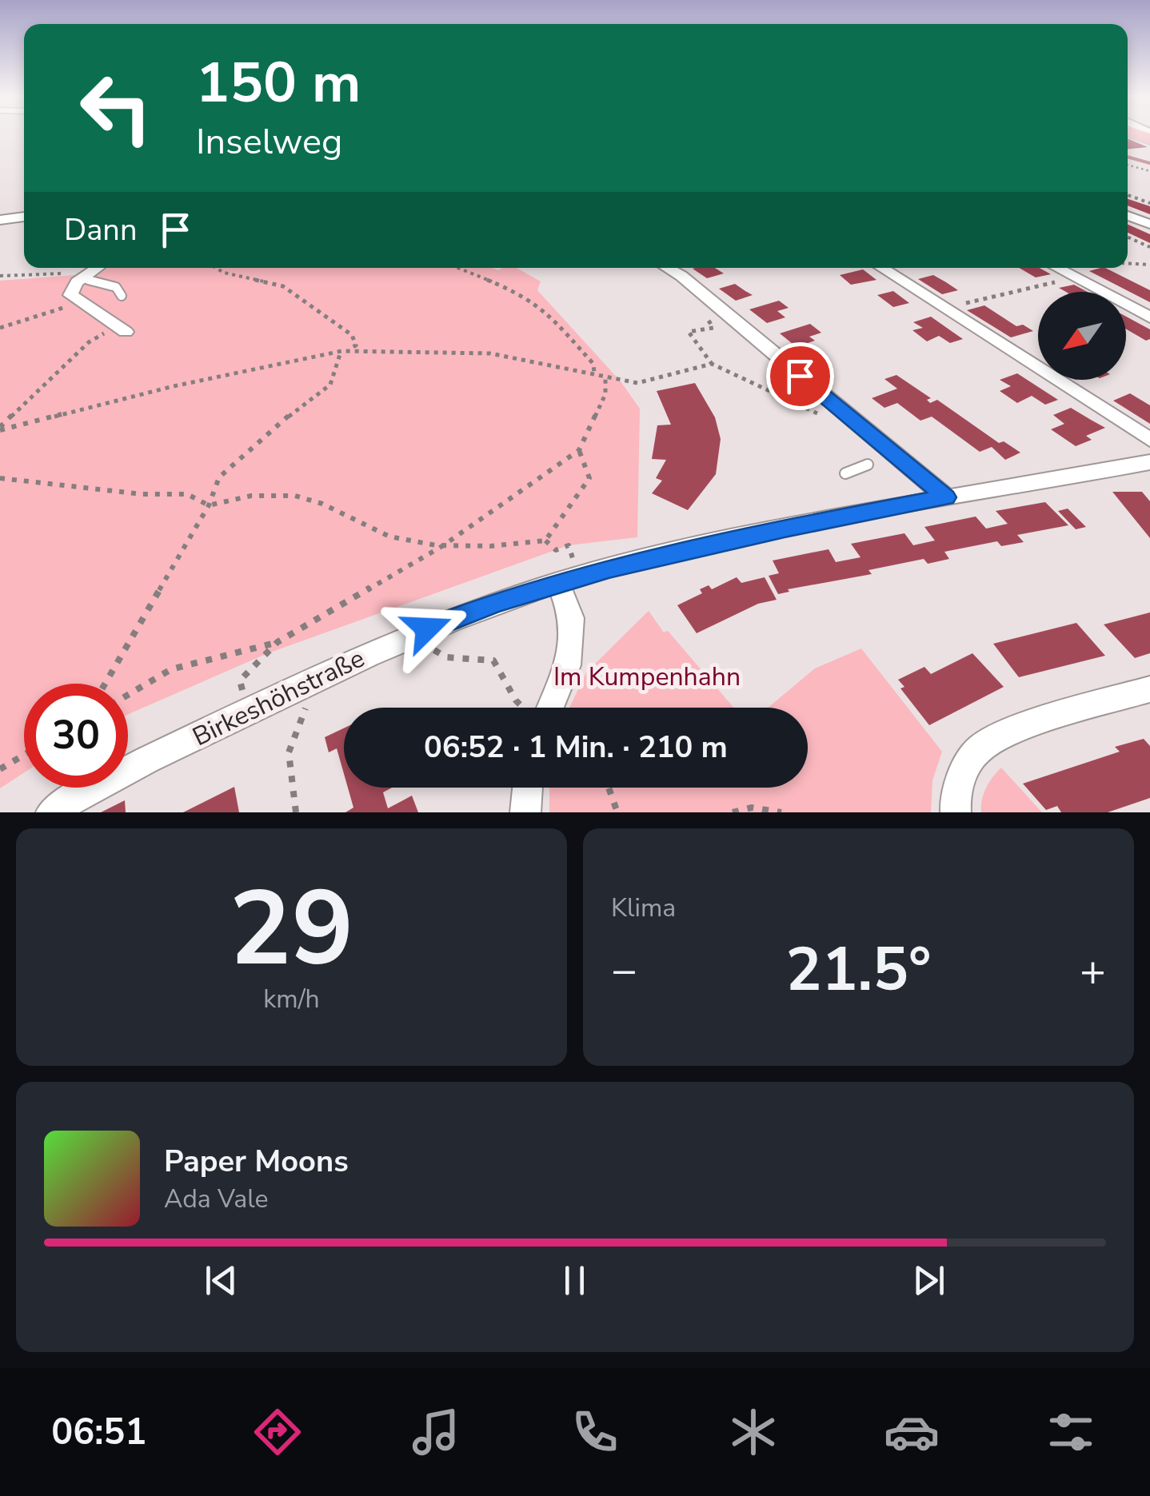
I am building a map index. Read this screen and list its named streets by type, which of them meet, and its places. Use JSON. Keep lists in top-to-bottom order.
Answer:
{
  "streets": {
    "street": ["Birkeshöhstraße"]
  },
  "parks": ["Im Kumpenhahn"],
  "north": "bottom left",
  "page": {
    "turn": ["150 m", "Inselweg"],
    "then": "Dann",
    "limit": "30",
    "trip": "06:52 · 1 Min. · 210 m",
    "tile": [
      ["29", "km/h"],
      "Klima"
    ],
    "heat": ["−", "21.5°", "+"],
    "song": ["Paper Moons", "Ada Vale"],
    "tabs": "06:51"
  }
}
